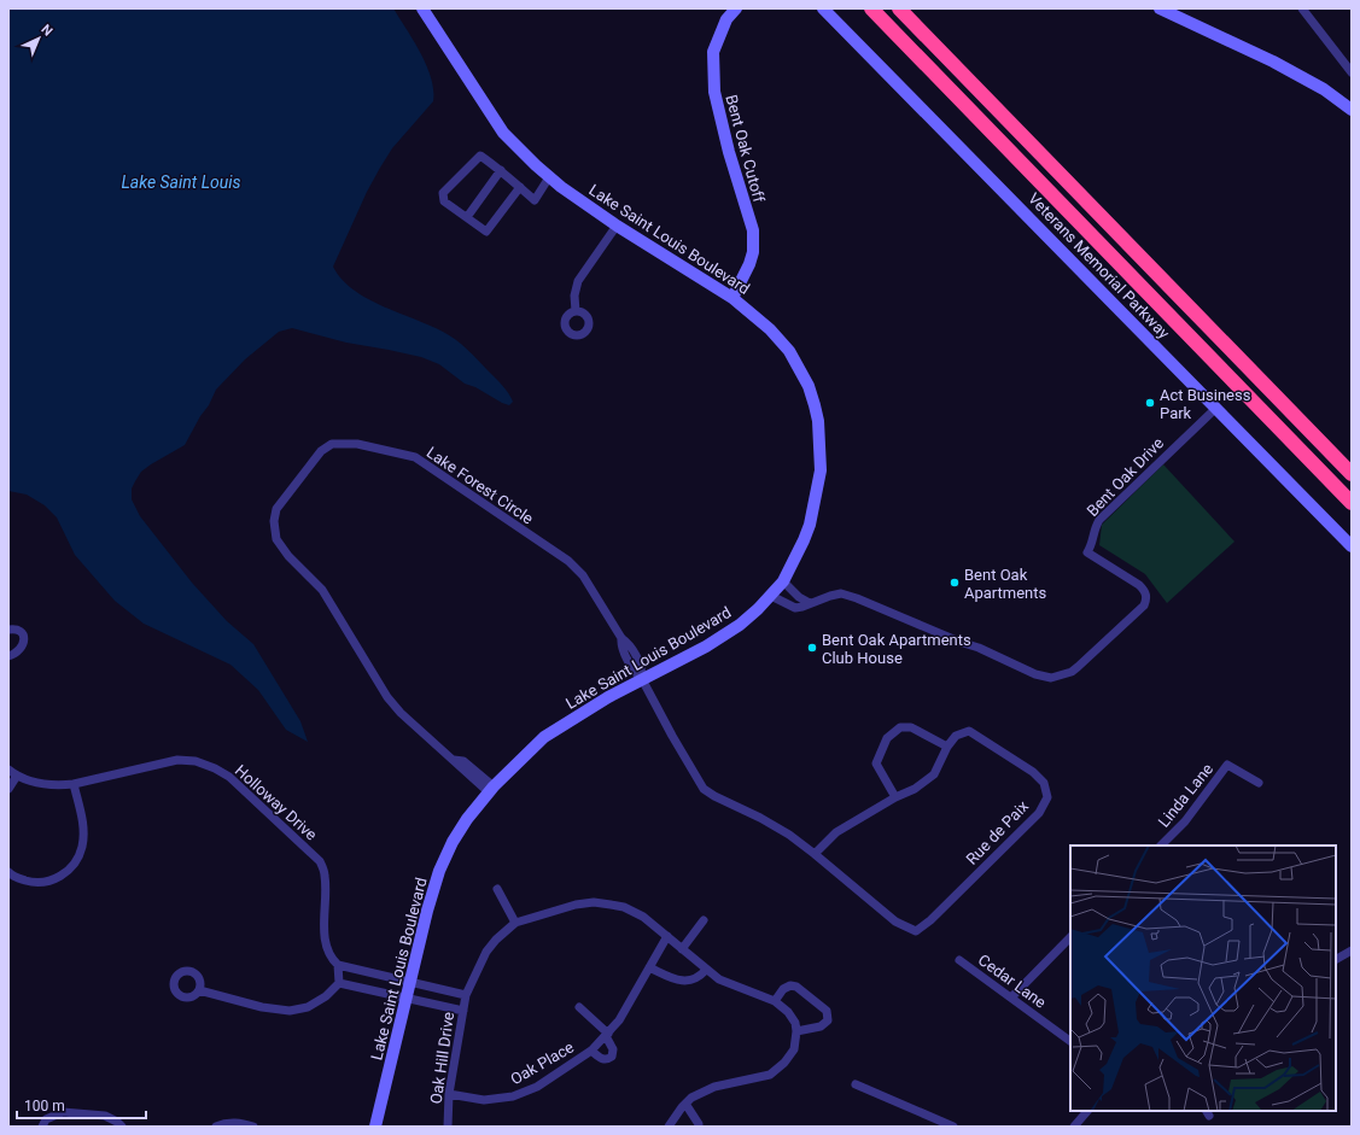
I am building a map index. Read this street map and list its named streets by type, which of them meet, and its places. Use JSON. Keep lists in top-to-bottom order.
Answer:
{
  "streets": {
    "main road": ["Bent Oak Cutoff", "Lake Saint Louis Boulevard", "Veterans Memorial Parkway"],
    "street": [
      "Bent Oak Drive",
      "Lake Forest Circle",
      "Linda Lane",
      "Holloway Drive",
      "Rue de Paix",
      "Cedar Lane",
      "Oak Hill Drive",
      "Oak Place"
    ]
  },
  "crossings": [
    ["Bent Oak Cutoff", "Lake Saint Louis Boulevard"],
    ["Lake Saint Louis Boulevard", "Bent Oak Drive"],
    ["Lake Saint Louis Boulevard", "Lake Forest Circle"],
    ["Lake Saint Louis Boulevard", "Rue de Paix"],
    ["Lake Saint Louis Boulevard", "Oak Hill Drive"],
    ["Veterans Memorial Parkway", "Bent Oak Drive"],
    ["Lake Forest Circle", "Rue de Paix"],
    ["Oak Hill Drive", "Oak Place"]
  ],
  "water": ["Lake Saint Louis"],
  "places": ["Act Business Park", "Bent Oak Apartments", "Bent Oak Apartments Club House"],
  "scale_bar": "100 m",
  "north": "top right"
}
